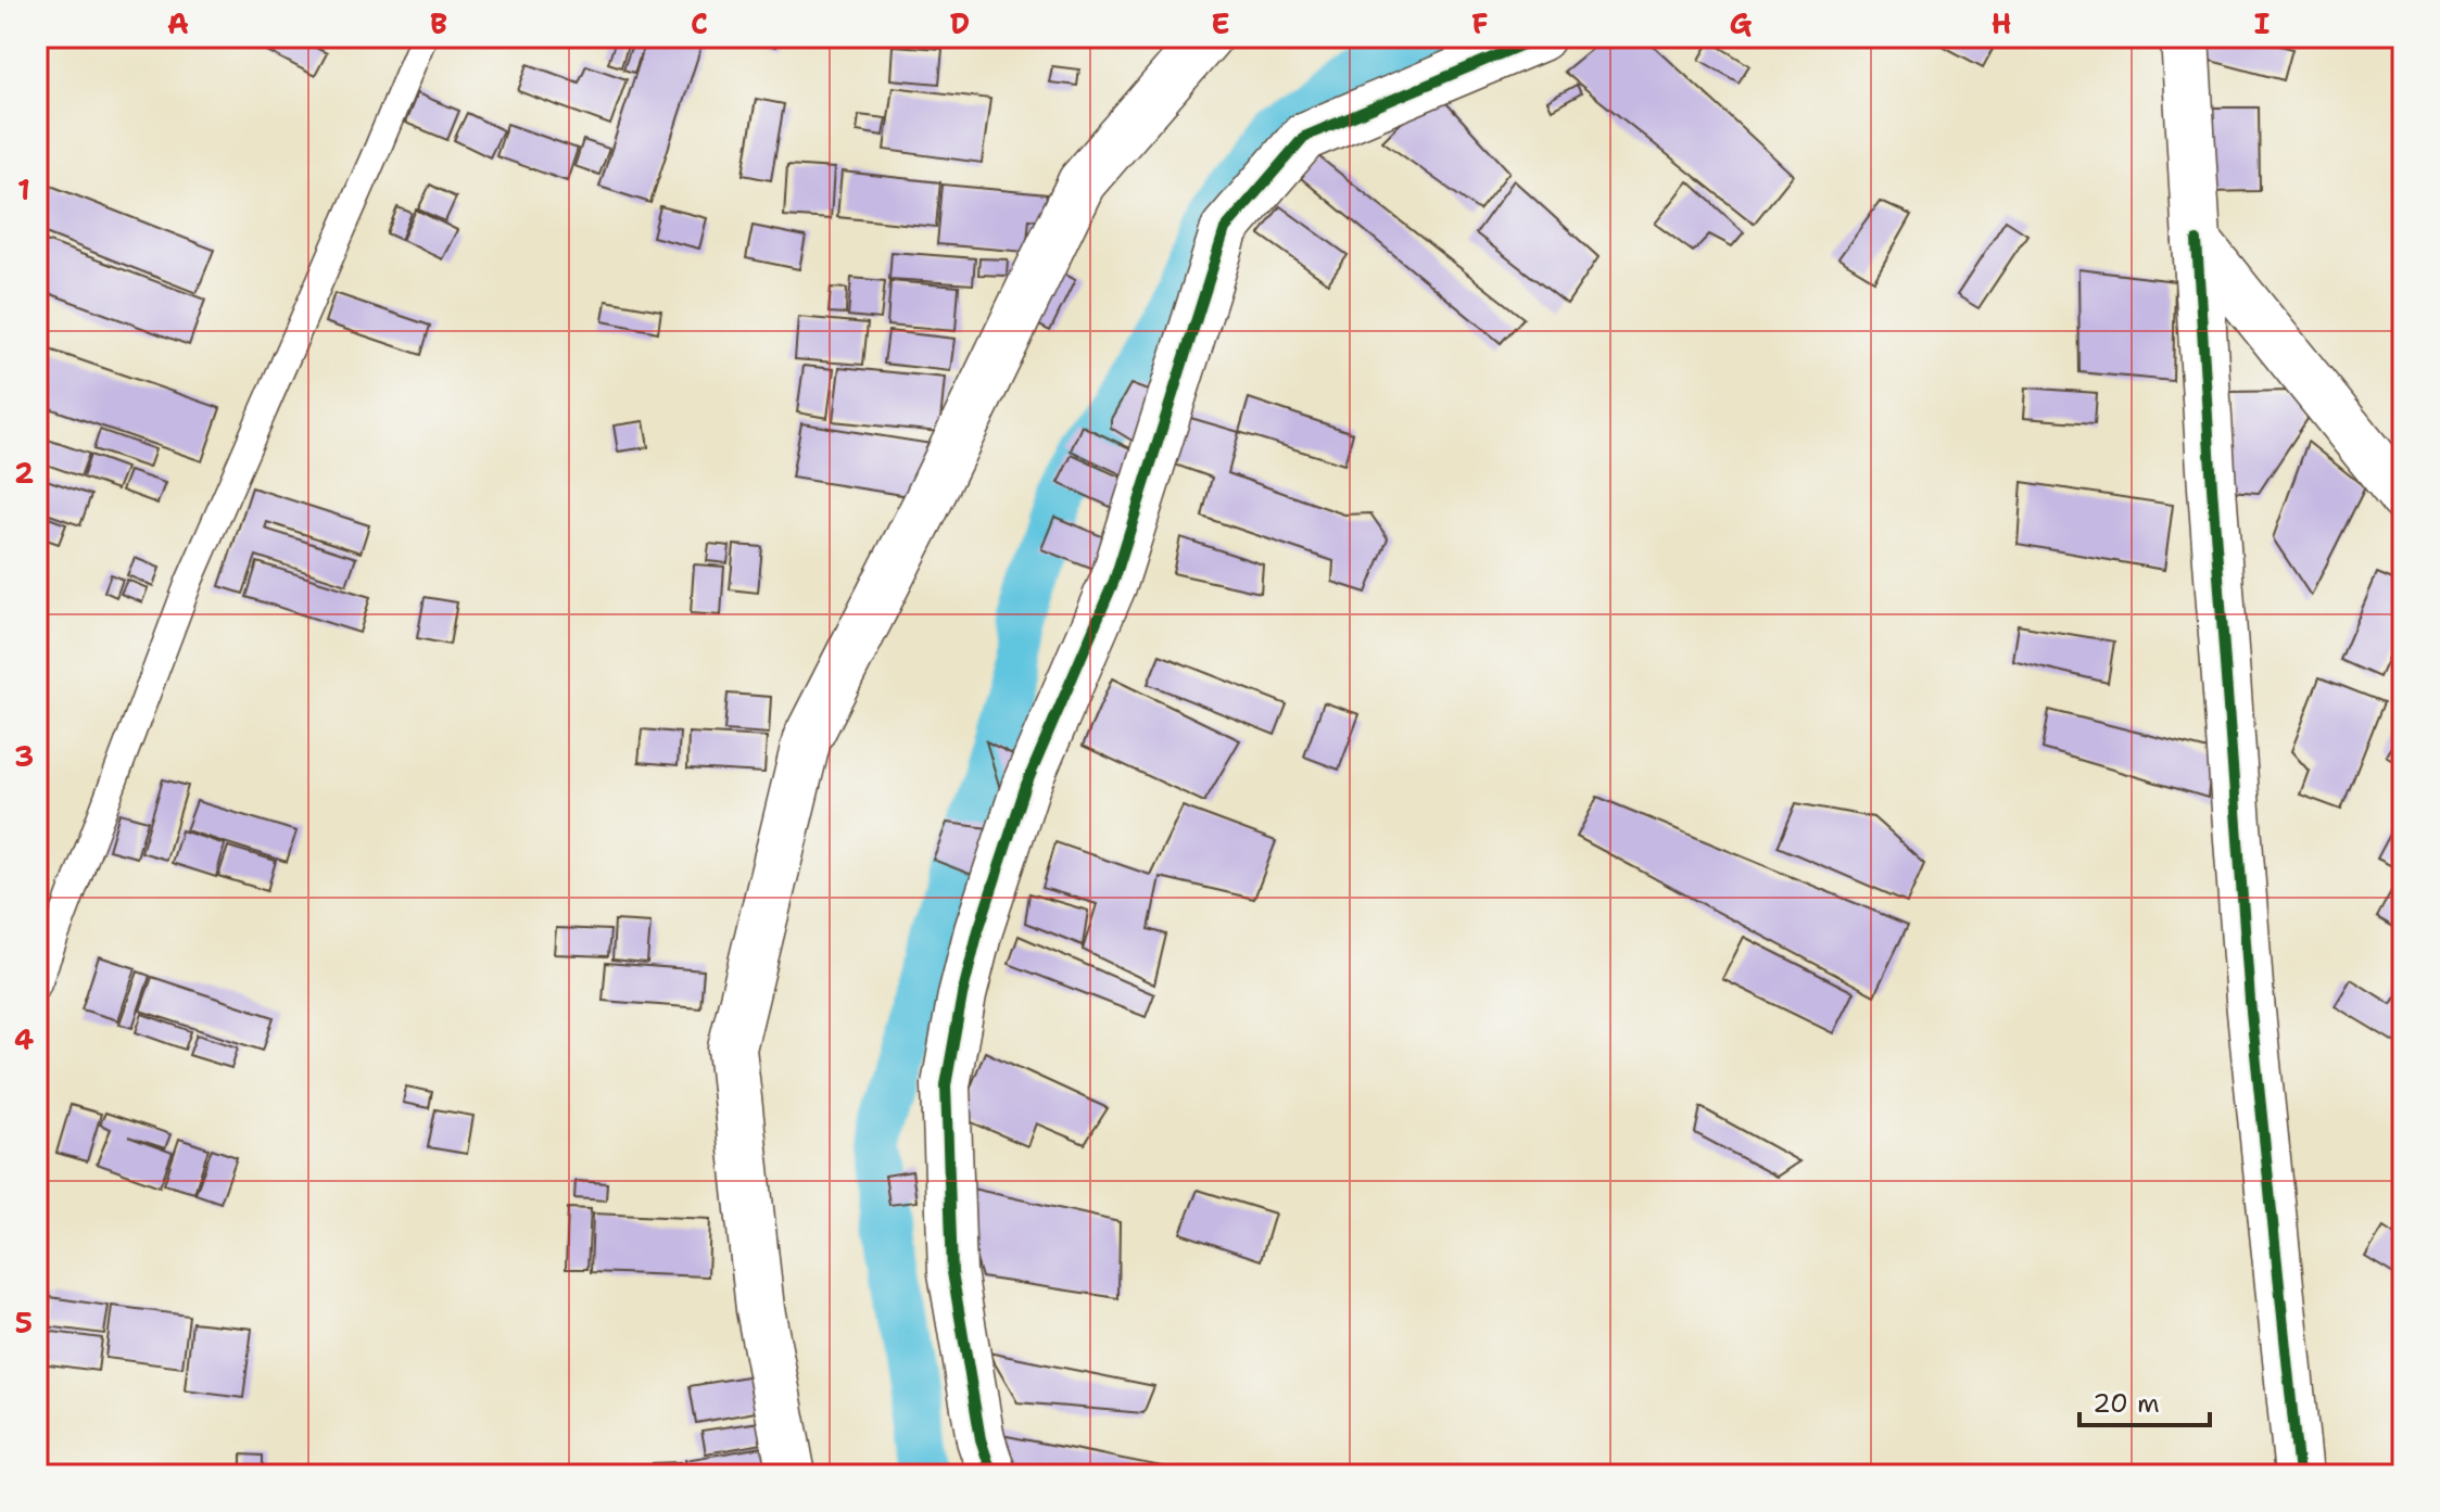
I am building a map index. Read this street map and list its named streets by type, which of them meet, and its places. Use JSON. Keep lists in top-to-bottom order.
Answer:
{
  "scale_bar": "20 m",
  "grid": {
    "columns": [
      "A",
      "B",
      "C",
      "D",
      "E",
      "F",
      "G",
      "H",
      "I"
    ],
    "rows": [
      "1",
      "2",
      "3",
      "4",
      "5"
    ]
  }
}
